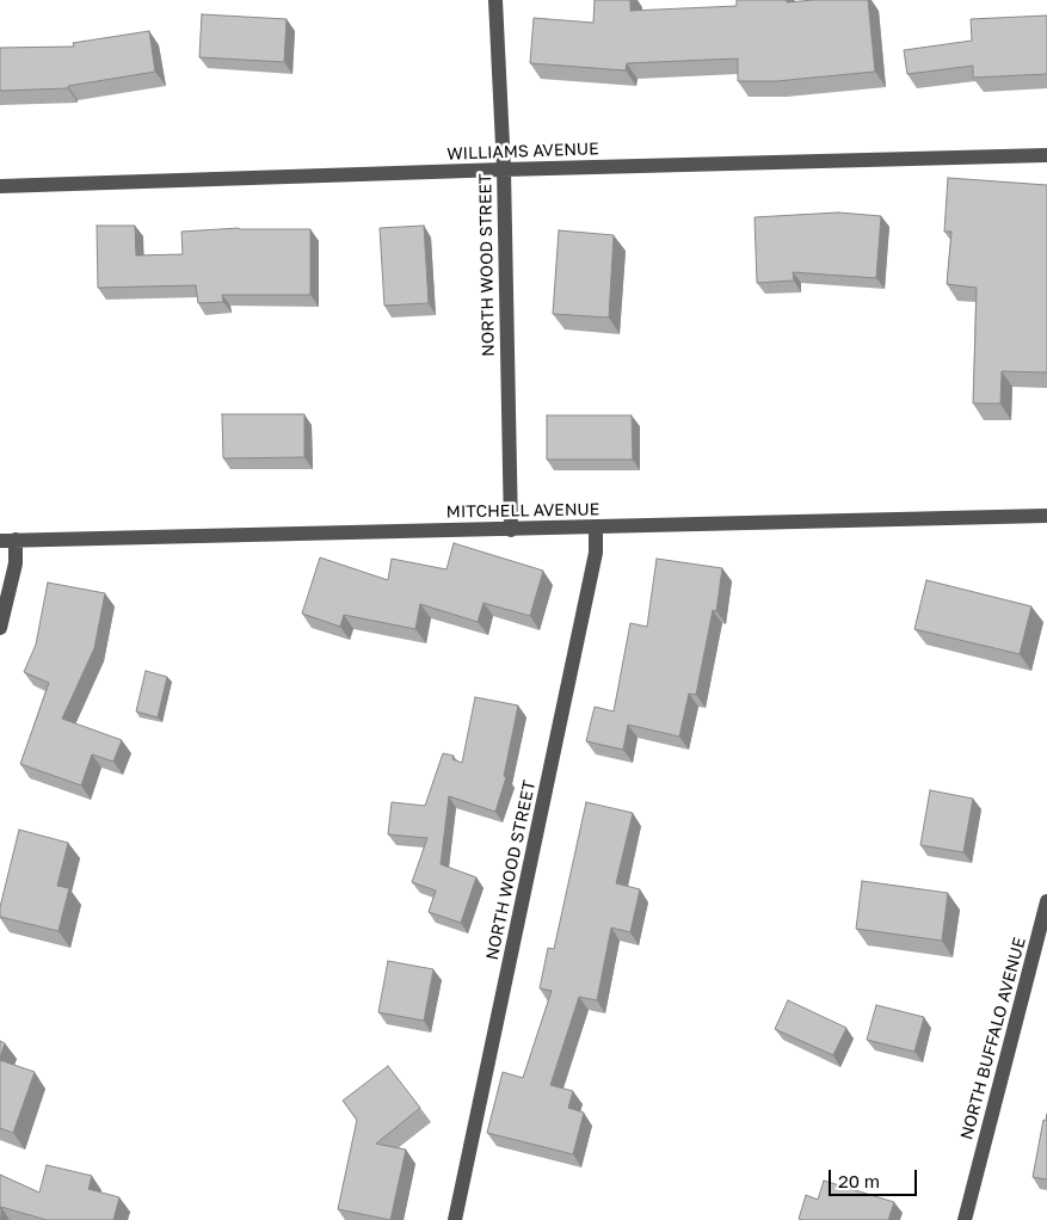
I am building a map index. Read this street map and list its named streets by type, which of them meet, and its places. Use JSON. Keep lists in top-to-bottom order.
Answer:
{
  "streets": {
    "street": [
      "WILLIAMS AVENUE",
      "NORTH WOOD STREET",
      "MITCHELL AVENUE",
      "NORTH BUFFALO AVENUE"
    ]
  },
  "crossings": [
    ["WILLIAMS AVENUE", "NORTH WOOD STREET"],
    ["NORTH WOOD STREET", "MITCHELL AVENUE"]
  ],
  "scale_bar": "20 m"
}
